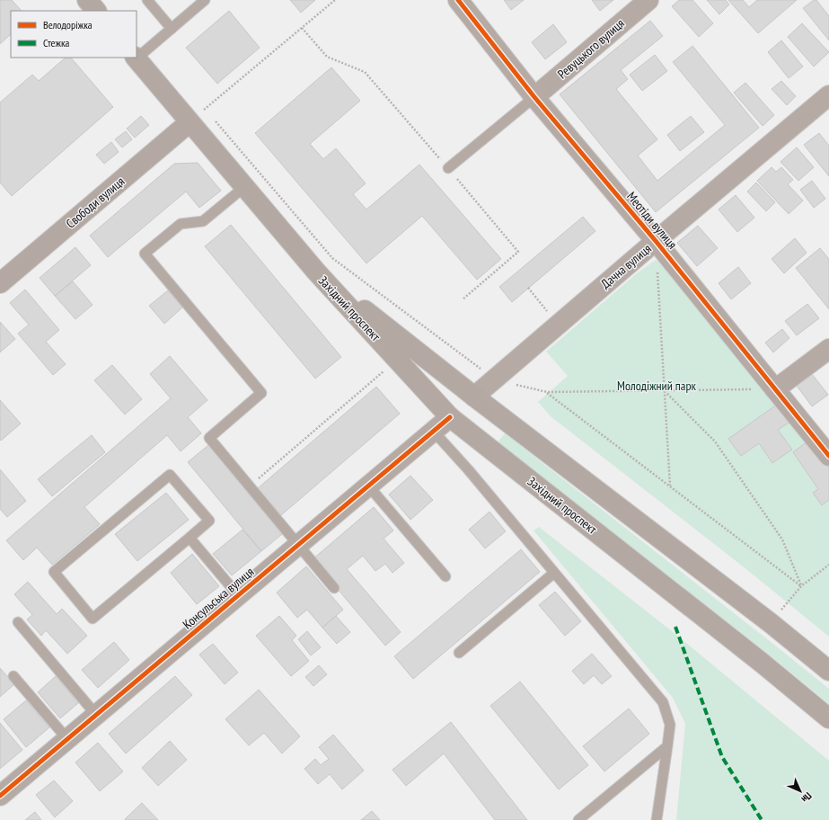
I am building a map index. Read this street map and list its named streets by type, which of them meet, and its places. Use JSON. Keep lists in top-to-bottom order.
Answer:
{
  "streets": {
    "main road": ["Свободи вулиця", "Західний проспект"],
    "street": [
      "Ревуцького вулиця",
      "Меотіди вулиця",
      "Дачна вулиця",
      "Консульська вулиця"
    ]
  },
  "crossings": [
    ["Ревуцького вулиця", "Меотіди вулиця"],
    ["Свободи вулиця", "Західний проспект"],
    ["Меотіди вулиця", "Дачна вулиця"],
    ["Дачна вулиця", "Західний проспект"],
    ["Західний проспект", "Консульська вулиця"]
  ],
  "parks": ["Молодіжний парк"],
  "legend": ["Велодоріжка", "Стежка"],
  "north": "bottom right"
}
